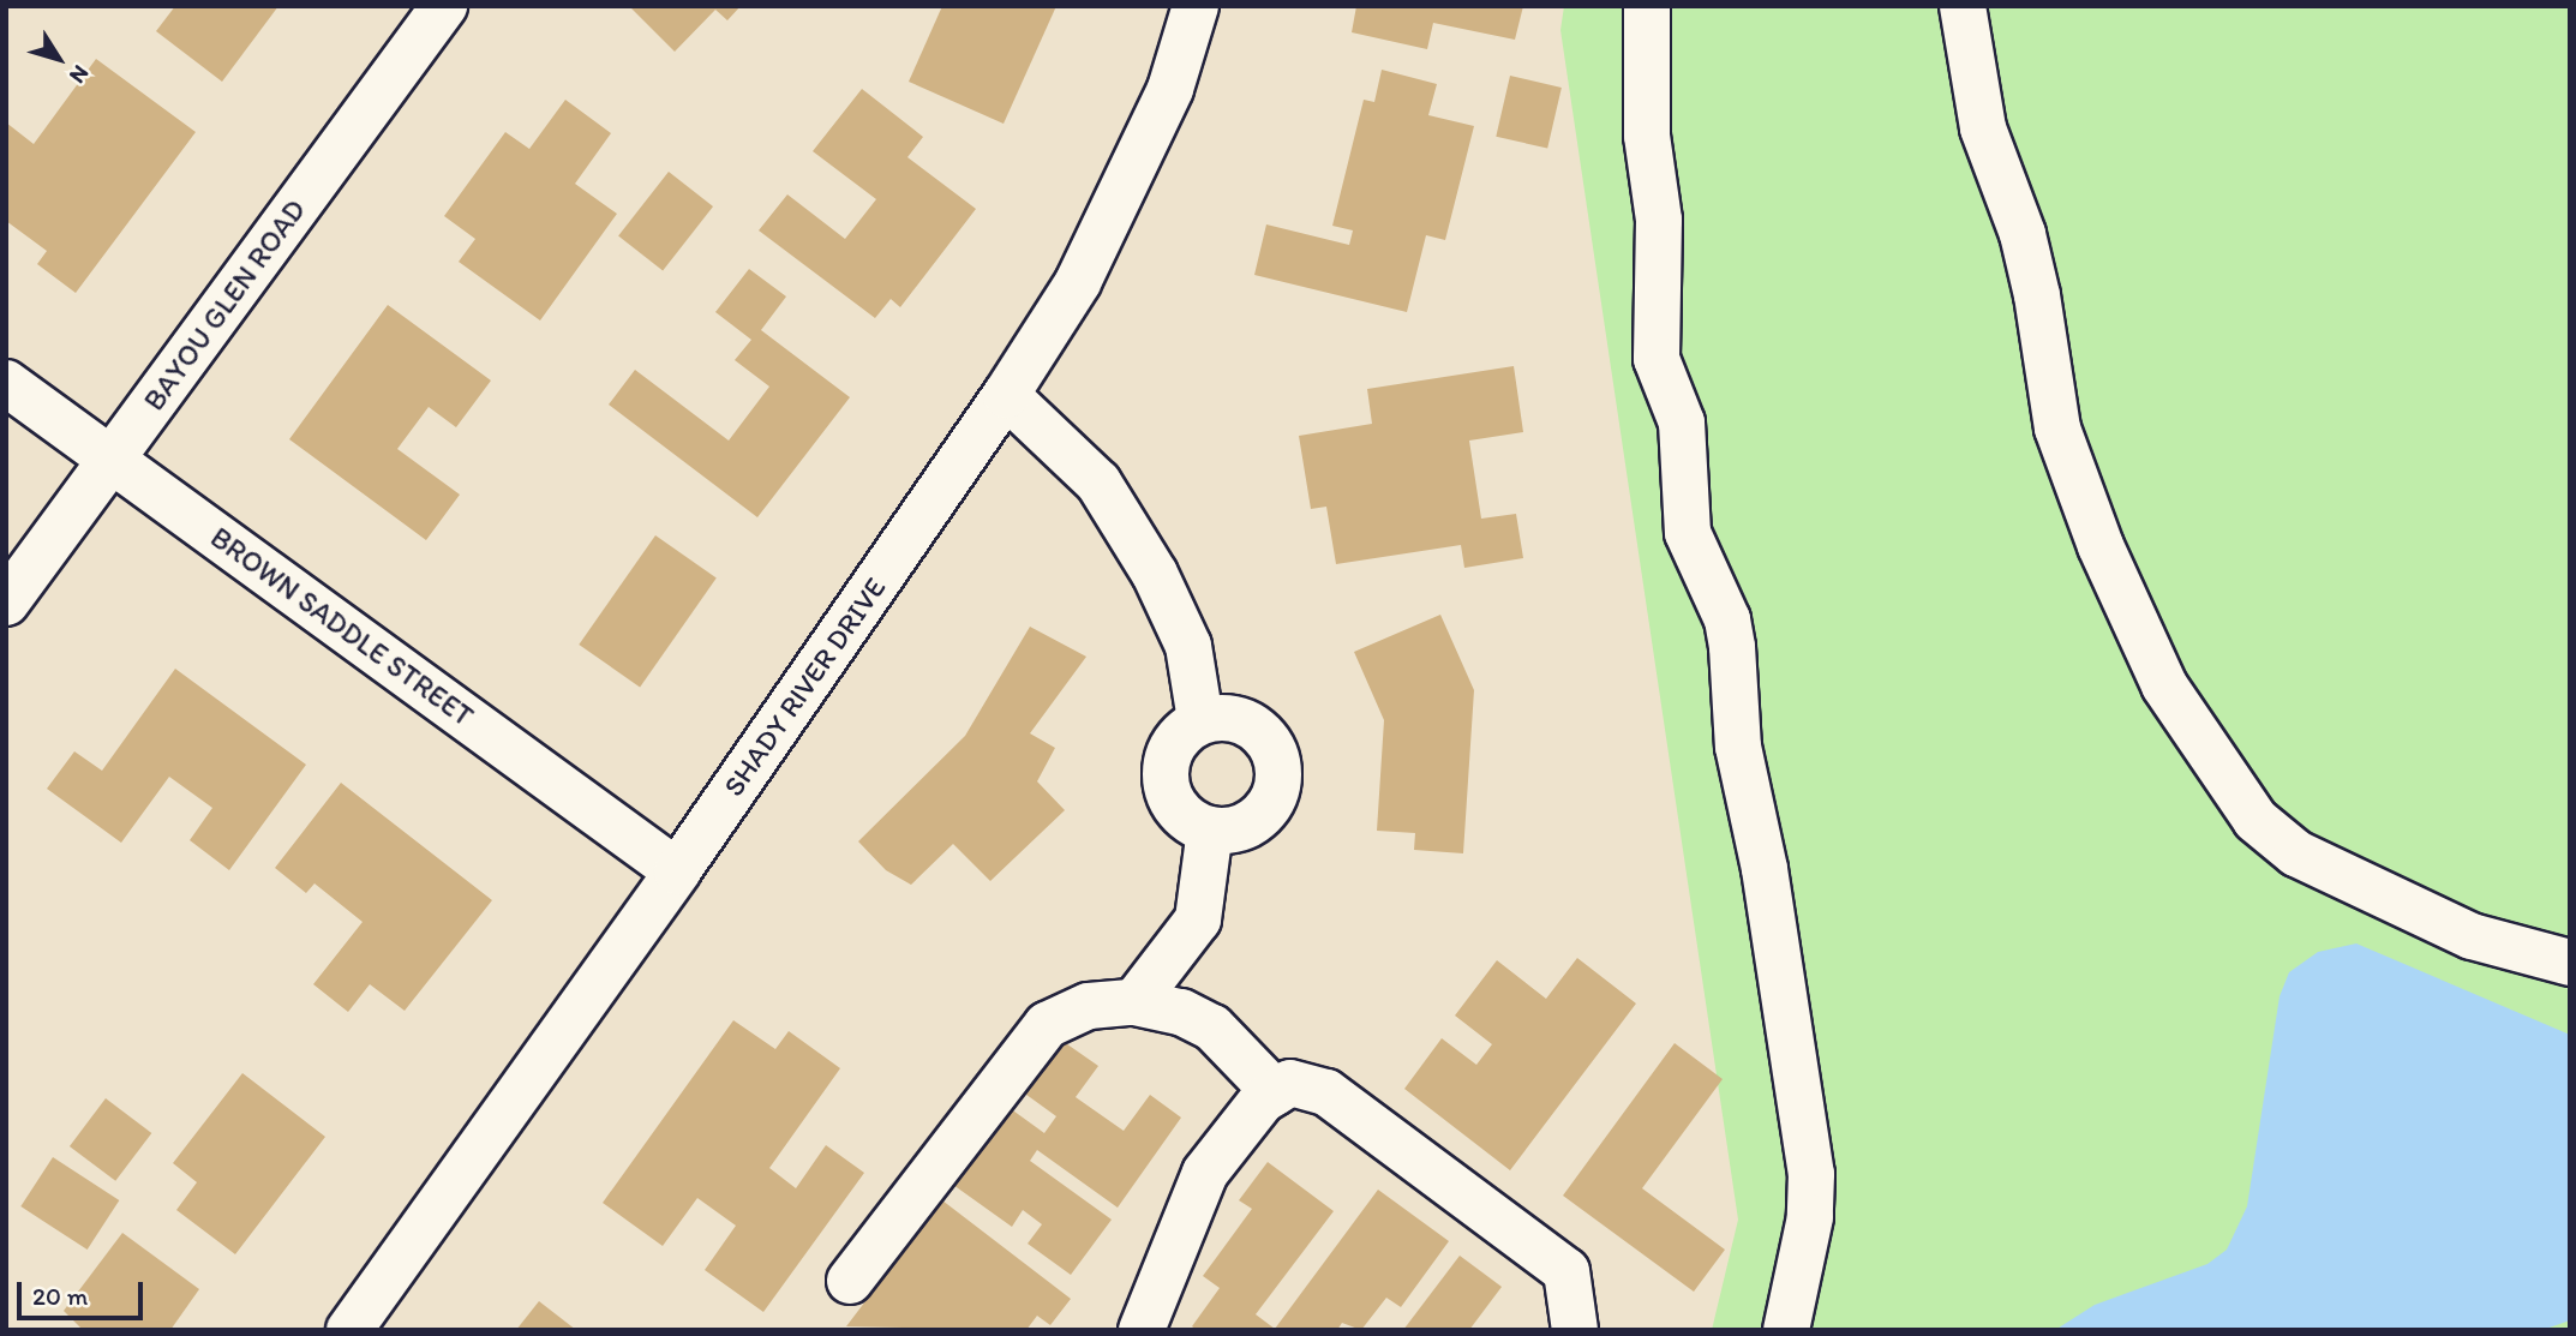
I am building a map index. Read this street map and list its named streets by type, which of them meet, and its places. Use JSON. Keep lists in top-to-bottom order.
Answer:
{
  "streets": {
    "street": ["BAYOU GLEN ROAD", "BROWN SADDLE STREET", "SHADY RIVER DRIVE"]
  },
  "crossings": [
    ["BAYOU GLEN ROAD", "BROWN SADDLE STREET"],
    ["BROWN SADDLE STREET", "SHADY RIVER DRIVE"]
  ],
  "scale_bar": "20 m",
  "north": "bottom right"
}
